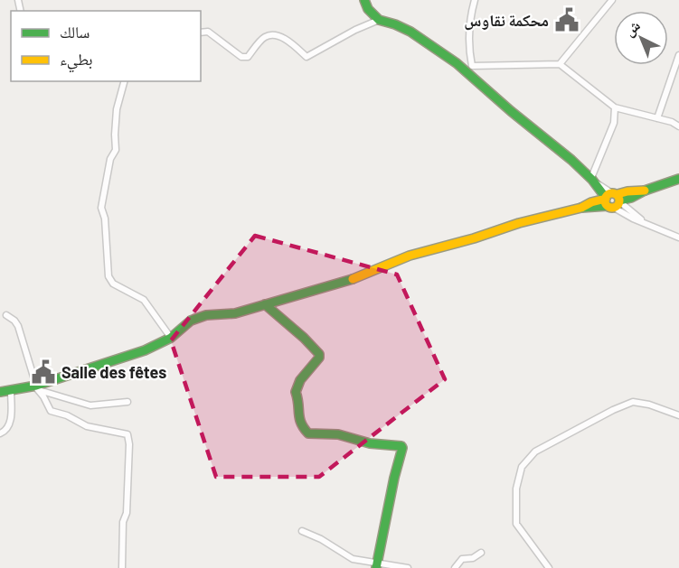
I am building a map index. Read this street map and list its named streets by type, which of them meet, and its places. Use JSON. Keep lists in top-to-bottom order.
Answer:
{
  "places": {
    "public building": ["محكمة نقاوس", "Salle des fêtes"]
  },
  "legend": ["سالك", "بطيء"],
  "north": "top left"
}
